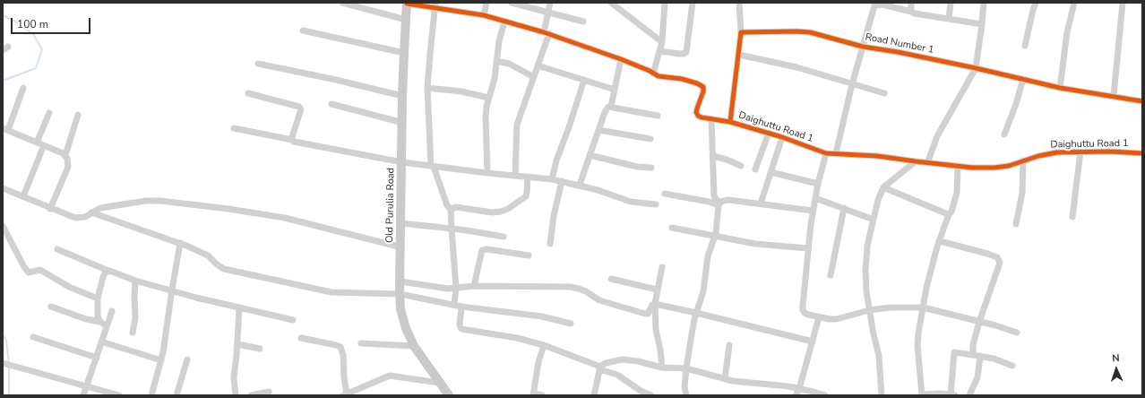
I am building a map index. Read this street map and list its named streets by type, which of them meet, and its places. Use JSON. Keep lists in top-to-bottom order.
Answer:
{
  "streets": {
    "main road": ["Old Purulia Road"],
    "street": ["Road Number 1", "Daighuttu Road 1"]
  },
  "crossings": [
    ["Daighuttu Road 1", "Old Purulia Road"]
  ],
  "scale_bar": "100 m",
  "north": "top"
}
